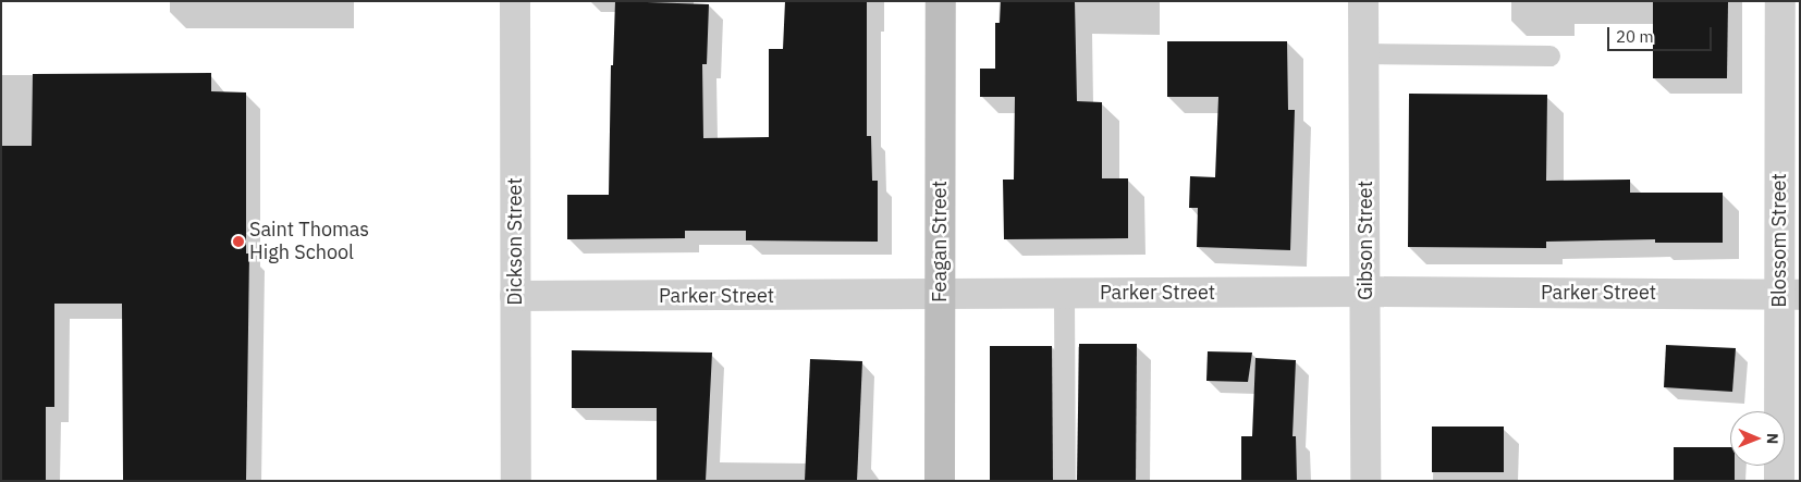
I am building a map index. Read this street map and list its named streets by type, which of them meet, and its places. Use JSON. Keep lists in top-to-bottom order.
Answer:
{
  "streets": {
    "street": [
      "Gibson Street",
      "Blossom Street",
      "Dickson Street",
      "Feagan Street",
      "Parker Street"
    ]
  },
  "crossings": [
    ["Gibson Street", "Parker Street"],
    ["Blossom Street", "Parker Street"],
    ["Dickson Street", "Parker Street"],
    ["Feagan Street", "Parker Street"]
  ],
  "places": ["Saint Thomas High School"],
  "scale_bar": "20 m",
  "north": "right"
}
